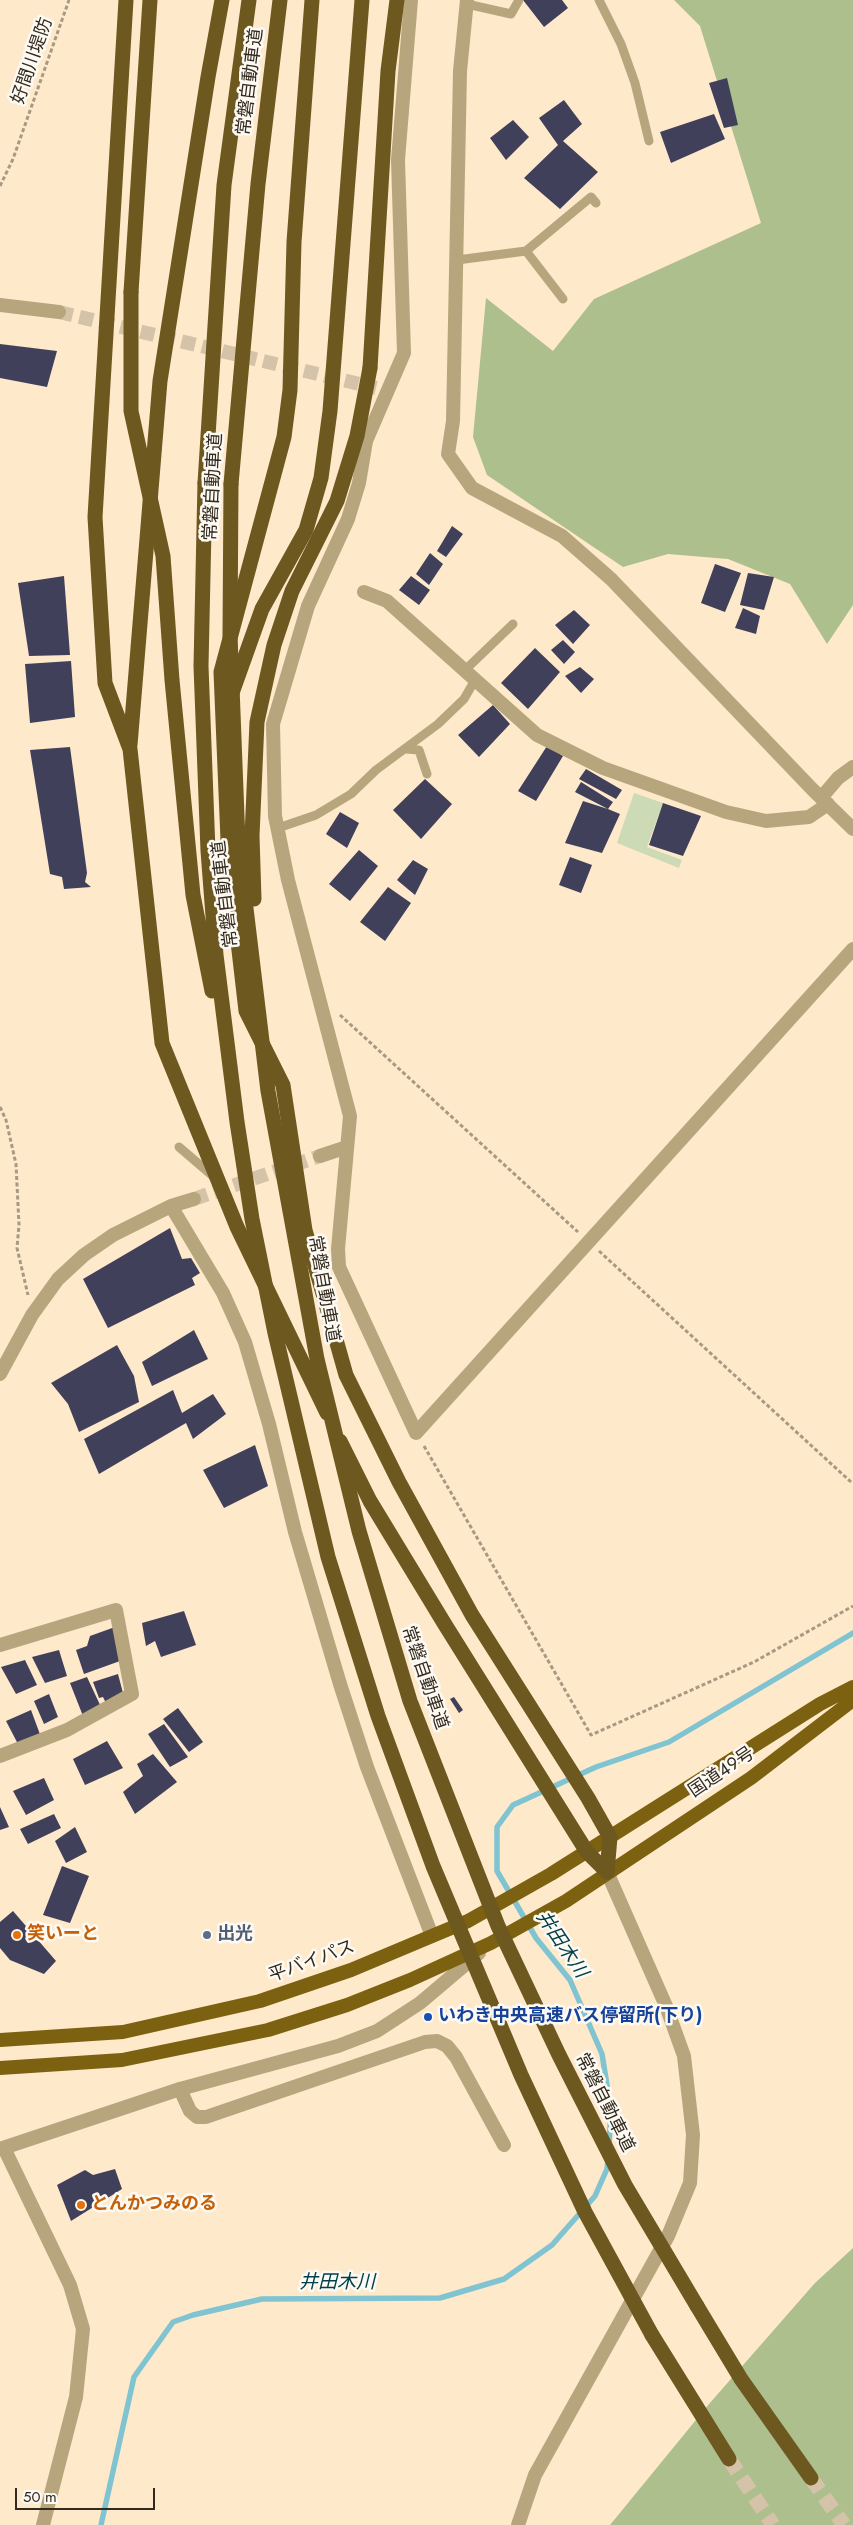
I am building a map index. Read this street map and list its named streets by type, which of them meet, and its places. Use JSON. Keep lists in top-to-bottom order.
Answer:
{
  "streets": {
    "highway": ["常磐自動車道", "国道49号", "平バイパス"],
    "path": ["好間川堤防"]
  },
  "crossings": [
    ["国道49号", "平バイパス"]
  ],
  "water": ["井田木川"],
  "places": [
    "笑いーと",
    "出光",
    "いわき中央高速バス停留所(下り)",
    "とんかつみのる"
  ],
  "scale_bar": "50 m"
}
